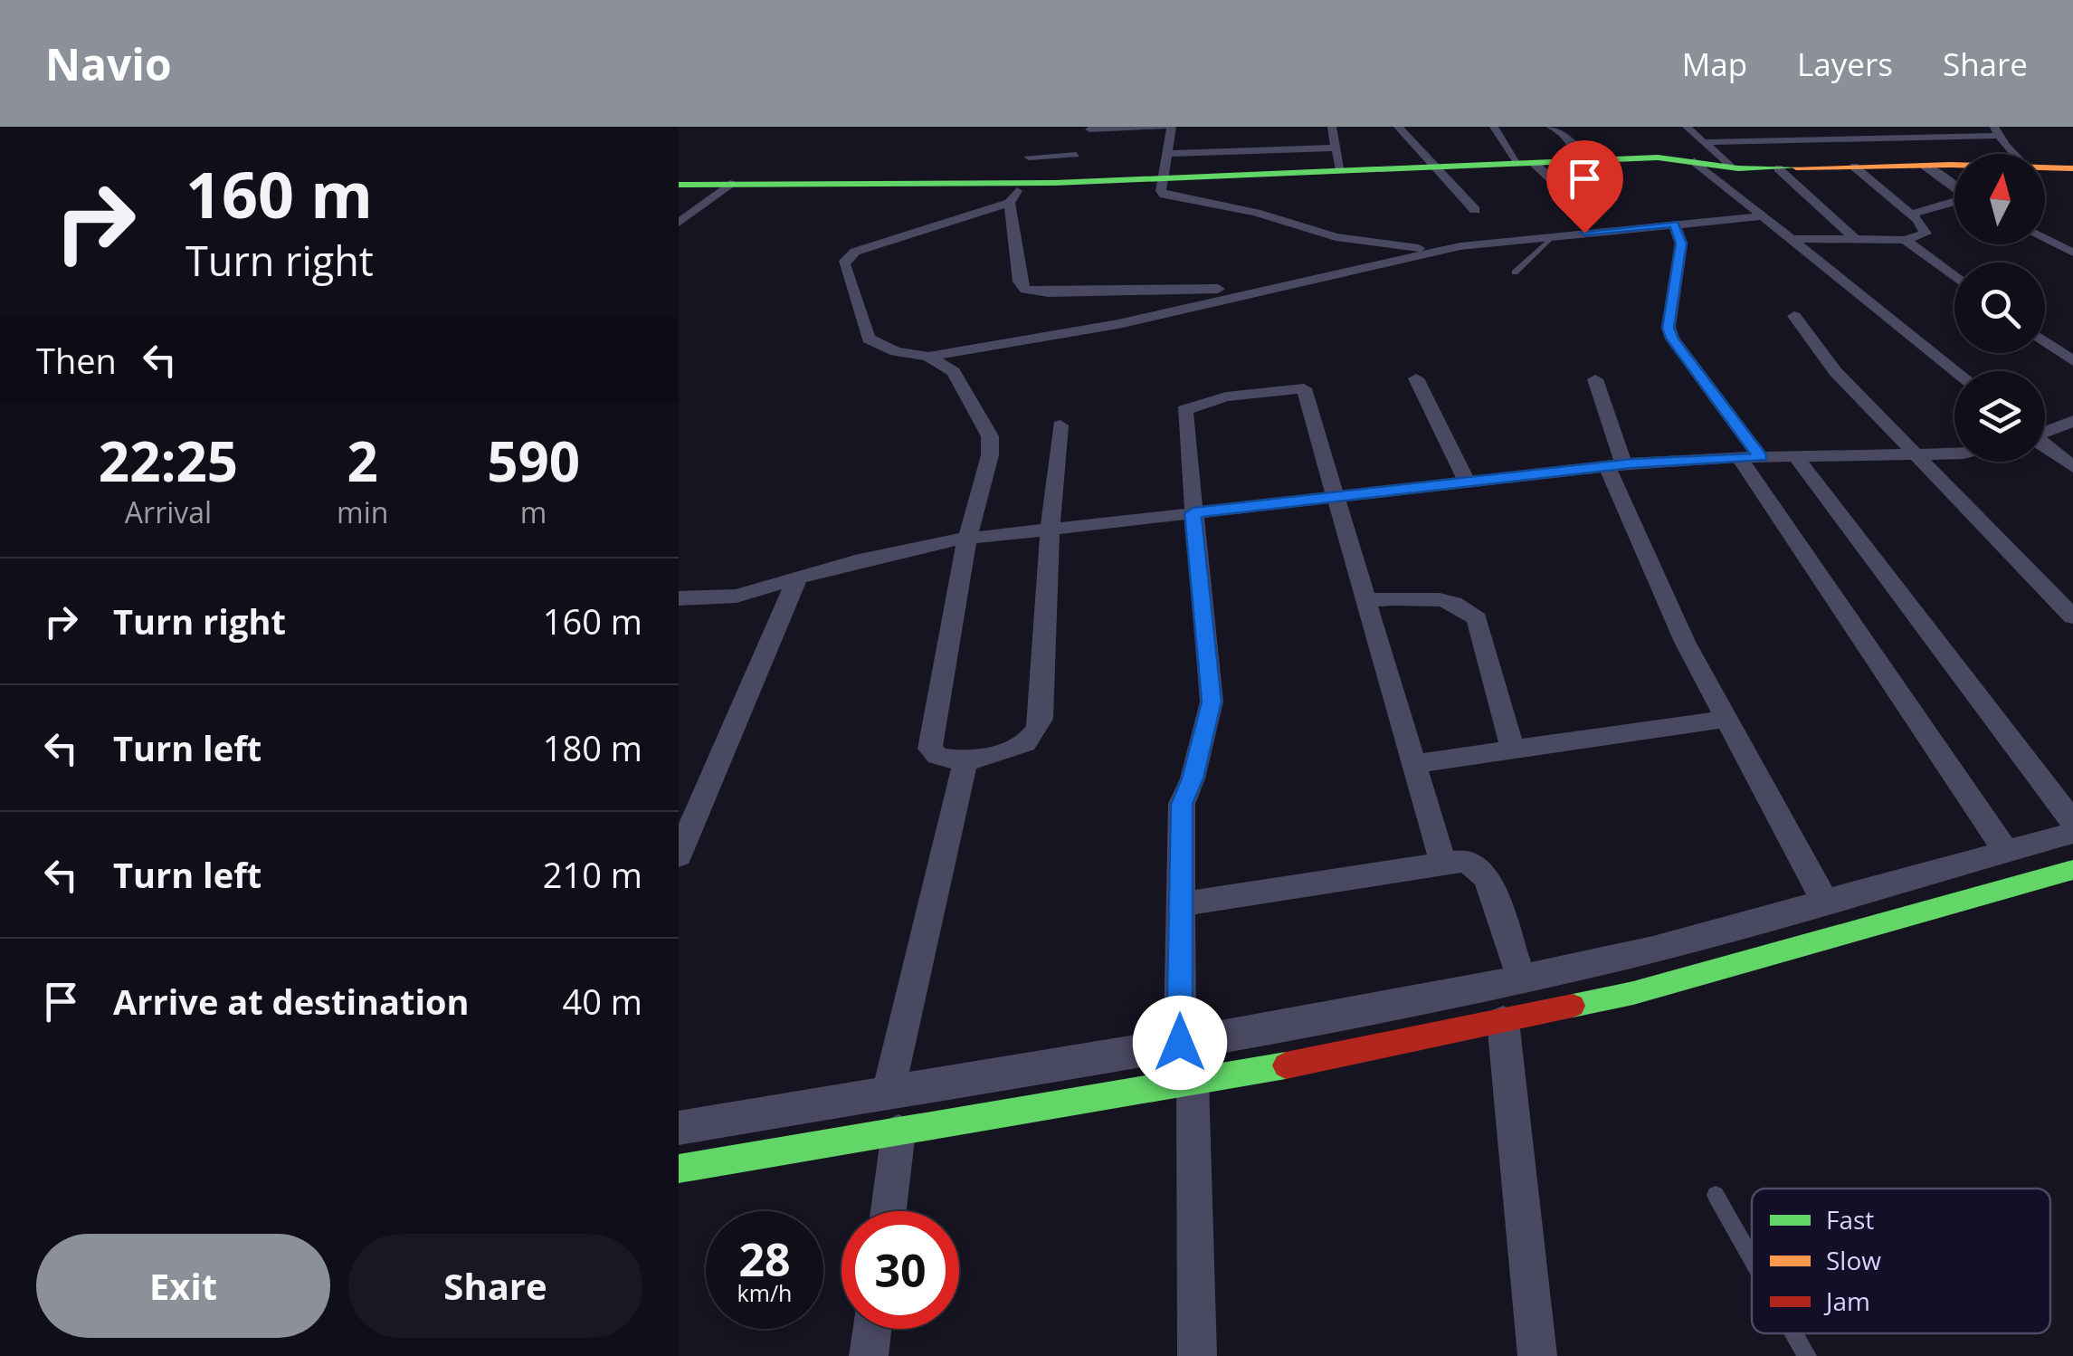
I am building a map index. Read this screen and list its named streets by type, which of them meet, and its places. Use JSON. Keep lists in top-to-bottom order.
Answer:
{
  "legend": ["Fast", "Slow", "Jam"],
  "north": "top",
  "page": {
    "header": "Navio",
    "nav": ["Map", "Layers", "Share"],
    "turn": ["160 m", "Turn right"],
    "then": "Then",
    "eta": [
      "22:25",
      "Arrival",
      "2",
      "min",
      "590",
      "m"
    ],
    "list": [
      {
        "name": "Turn right",
        "value": "160 m"
      },
      {
        "name": "Turn left",
        "value": "180 m"
      },
      {
        "name": "Turn left",
        "value": "210 m"
      },
      {
        "name": "Arrive at destination",
        "value": "40 m"
      }
    ],
    "speed": "28 km/h",
    "limit": "30",
    "buttons": ["Exit", "Share"]
  }
}
